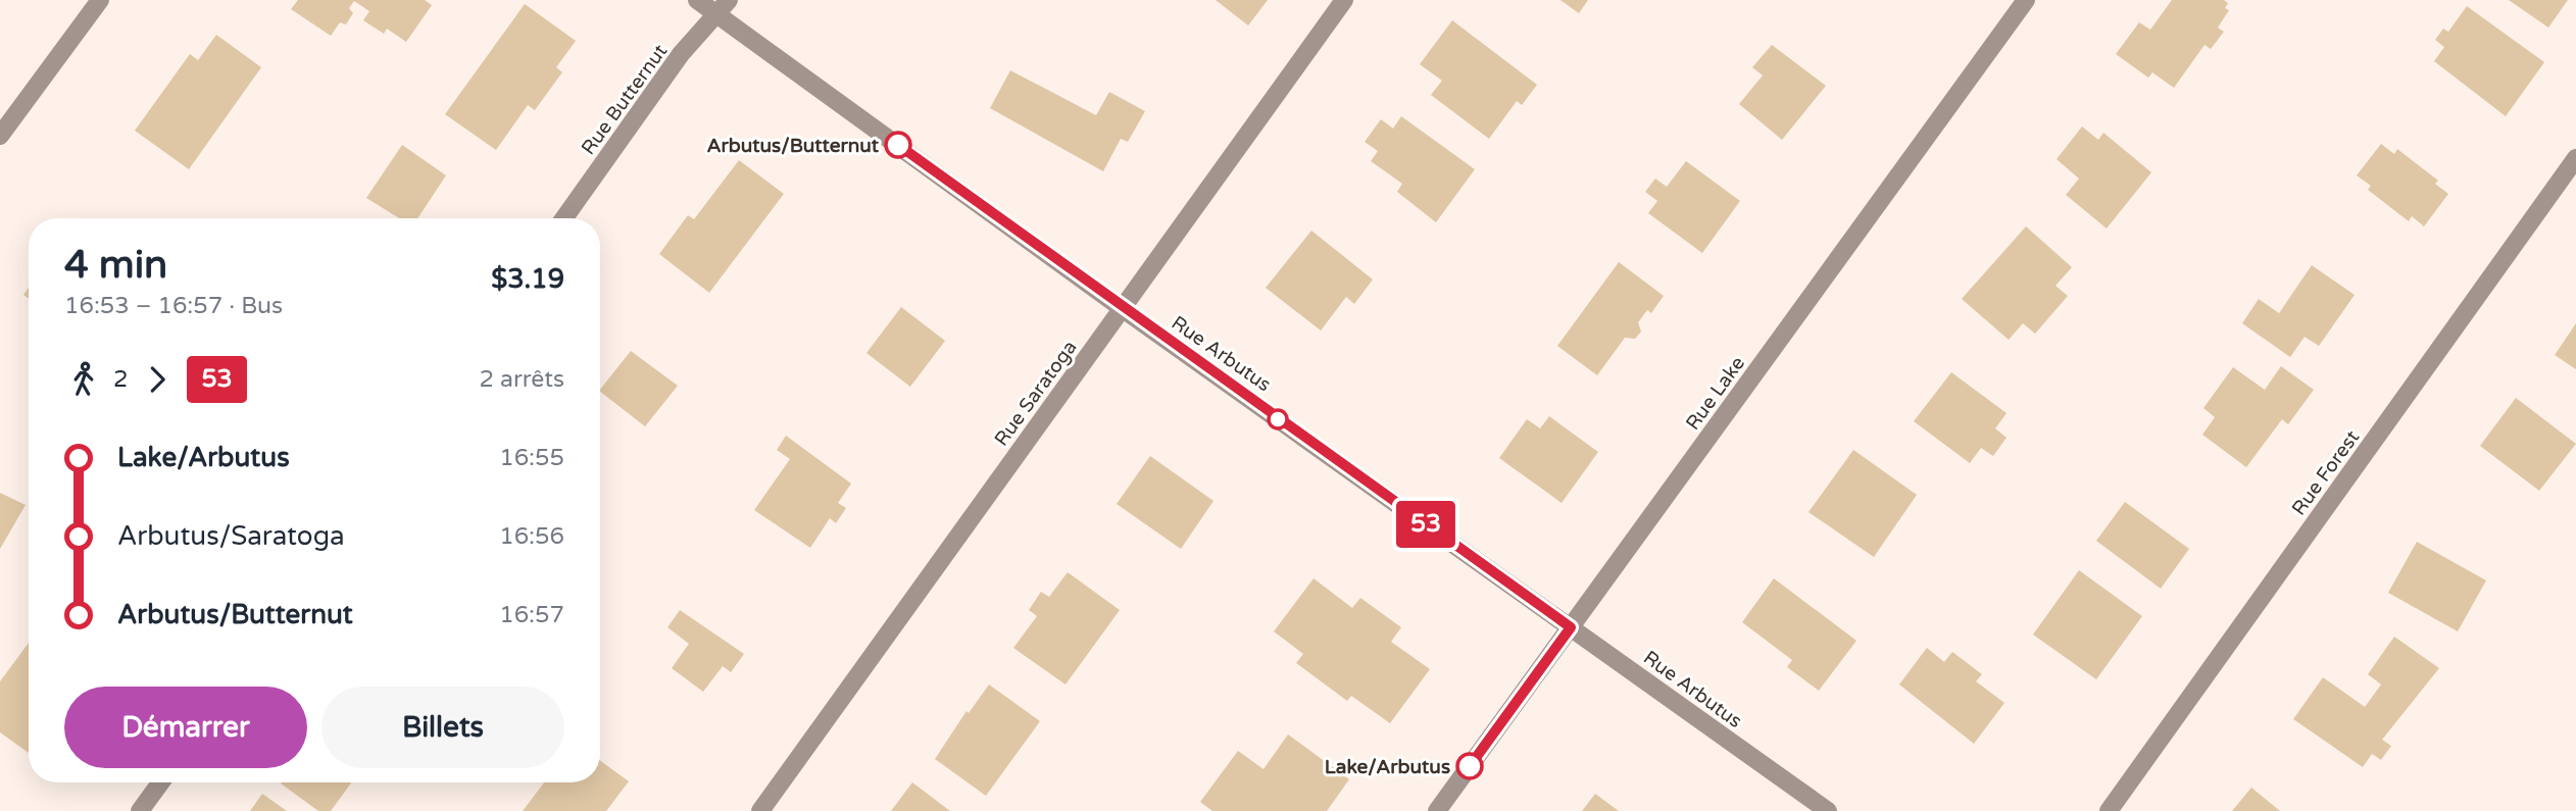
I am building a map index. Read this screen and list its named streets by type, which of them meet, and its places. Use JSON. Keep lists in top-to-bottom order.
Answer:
{
  "streets": {
    "street": [
      "Rue Butternut",
      "Rue Arbutus",
      "Rue Saratoga",
      "Rue Lake",
      "Rue Forest"
    ]
  },
  "crossings": [
    ["Rue Butternut", "Rue Arbutus"],
    ["Rue Arbutus", "Rue Saratoga"],
    ["Rue Arbutus", "Rue Lake"]
  ],
  "places": ["Arbutus/Butternut", "Lake/Arbutus"],
  "lines": ["bus line 53"],
  "page": {
    "on_map": "53",
    "heading": ["4 min", "16:53 – 16:57 · Bus", "$3.19"],
    "legs": ["2", "53", "2 arrêts"],
    "list": [
      {
        "name": "Lake/Arbutus",
        "value": "16:55"
      },
      {
        "name": "Arbutus/Saratoga",
        "value": "16:56"
      },
      {
        "name": "Arbutus/Butternut",
        "value": "16:57"
      }
    ],
    "buttons": ["Démarrer", "Billets"]
  }
}
